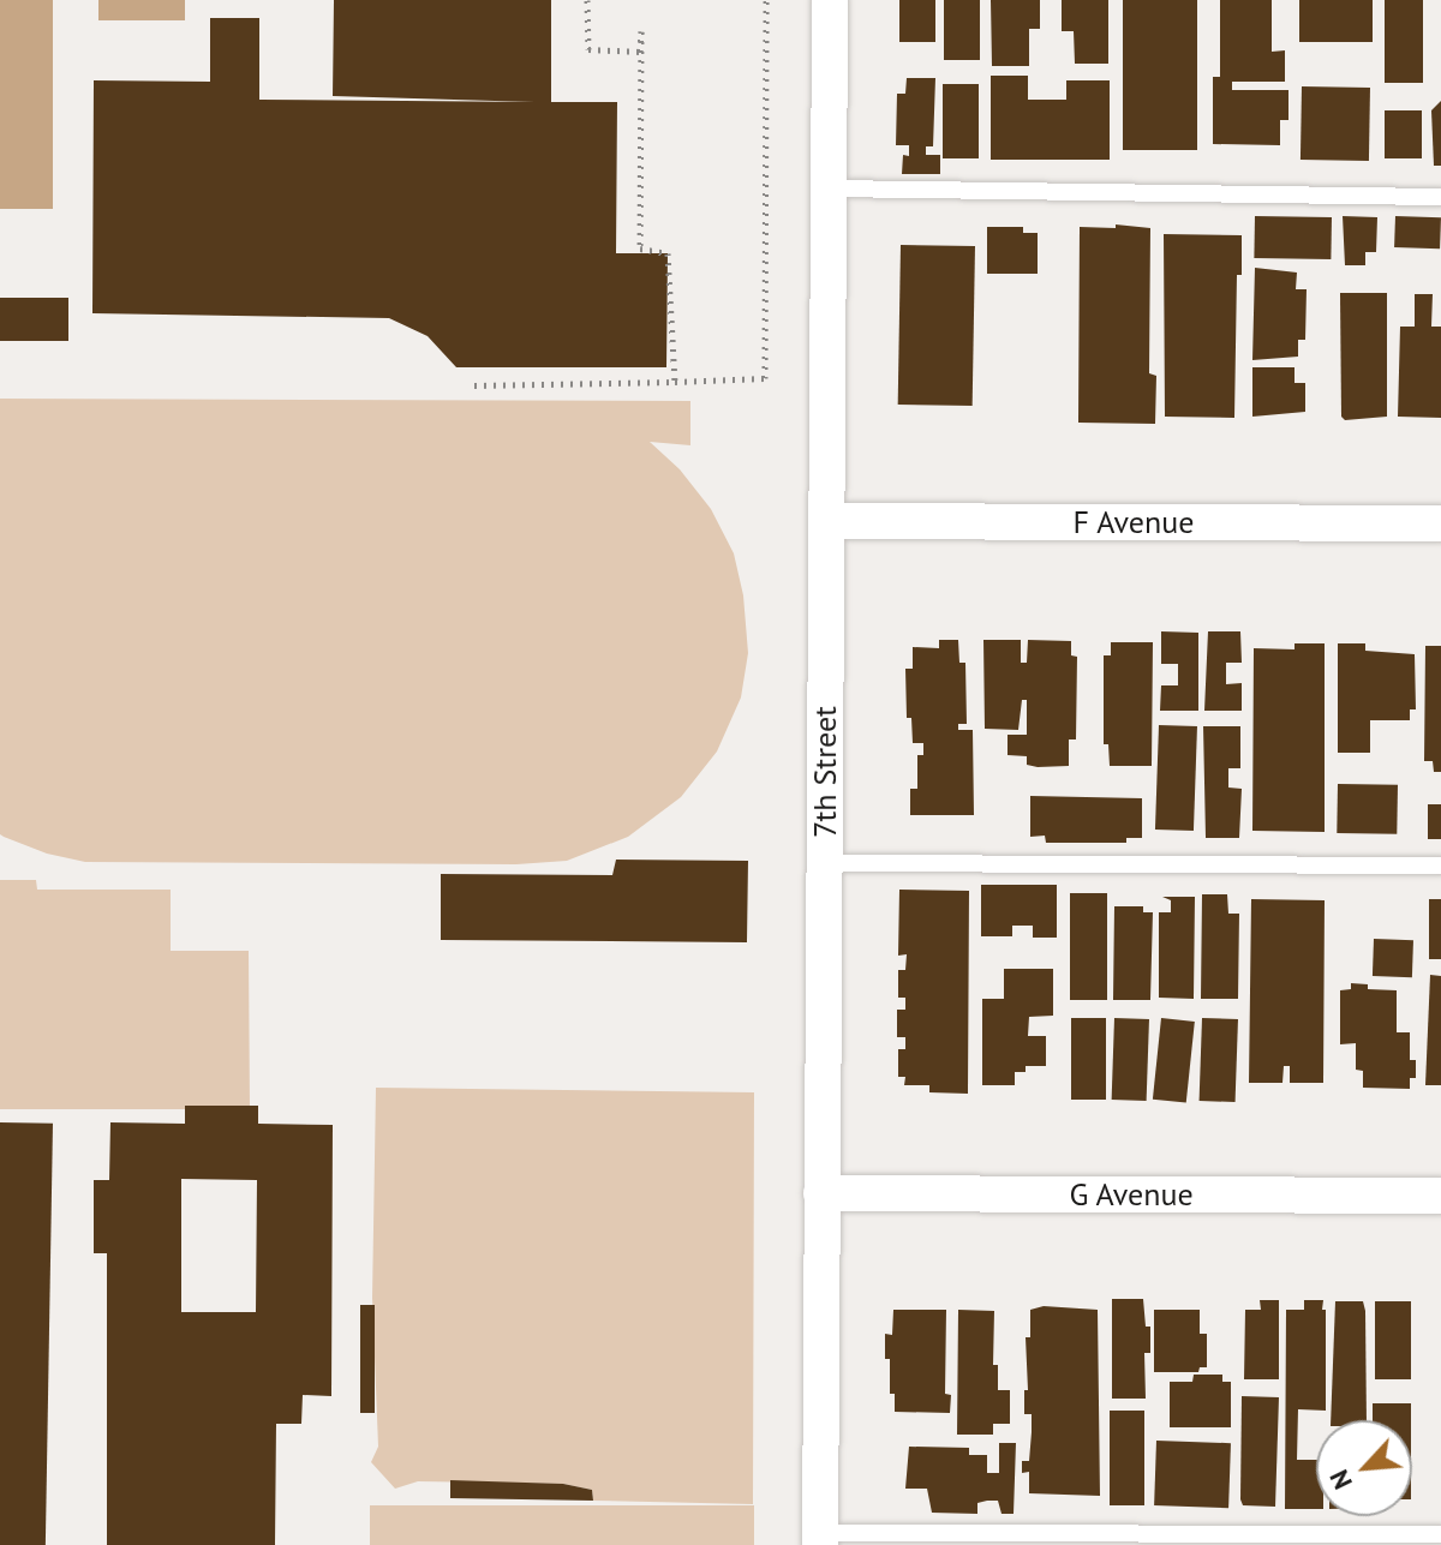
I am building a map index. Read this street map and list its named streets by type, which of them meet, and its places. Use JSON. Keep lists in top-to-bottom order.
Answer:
{
  "streets": {
    "street": ["F Avenue", "7th Street", "G Avenue"]
  },
  "crossings": [
    ["F Avenue", "7th Street"],
    ["7th Street", "G Avenue"]
  ],
  "north": "bottom left"
}
